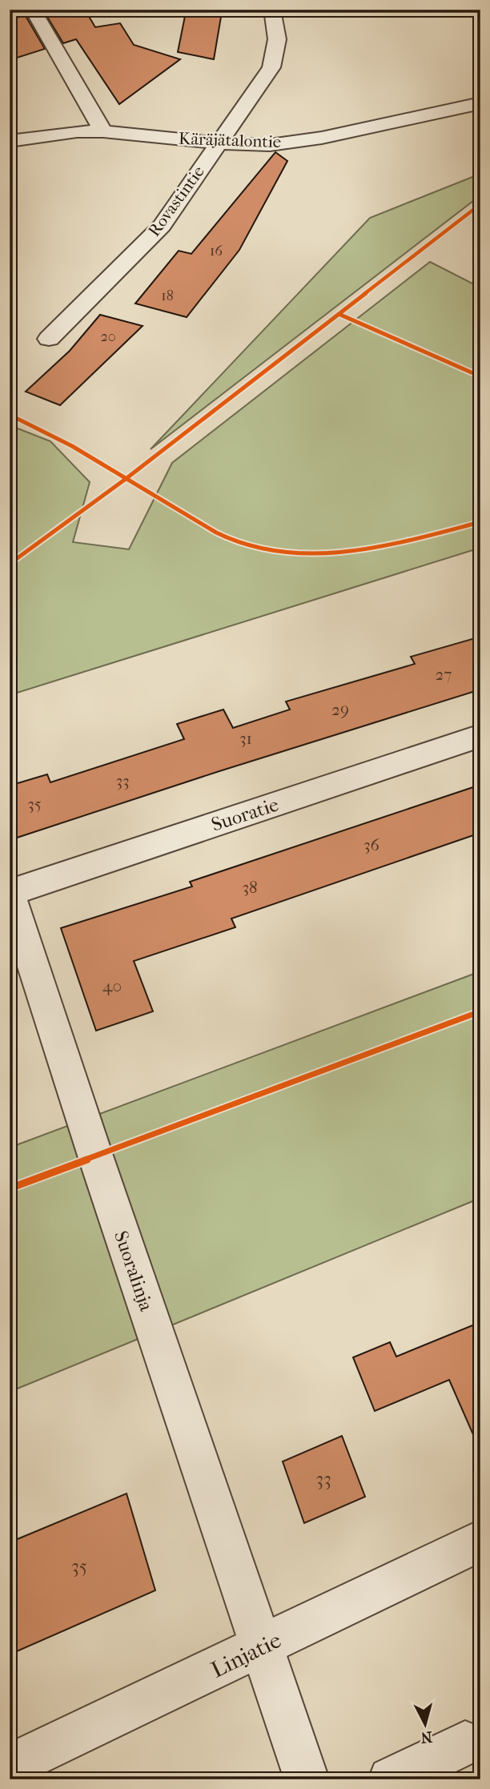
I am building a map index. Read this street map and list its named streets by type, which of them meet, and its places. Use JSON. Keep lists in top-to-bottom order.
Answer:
{
  "streets": {
    "street": [
      "Käräjätalontie",
      "Rovastintie",
      "Suoratie",
      "Suoralinja",
      "Linjatie"
    ]
  },
  "crossings": [
    ["Käräjätalontie", "Rovastintie"],
    ["Suoratie", "Suoralinja"],
    ["Suoralinja", "Linjatie"]
  ],
  "house_numbers": [
    "16",
    "18",
    "20",
    "27",
    "29",
    "31",
    "33",
    "35",
    "36",
    "38",
    "40",
    "33",
    "35"
  ],
  "north": "bottom"
}
